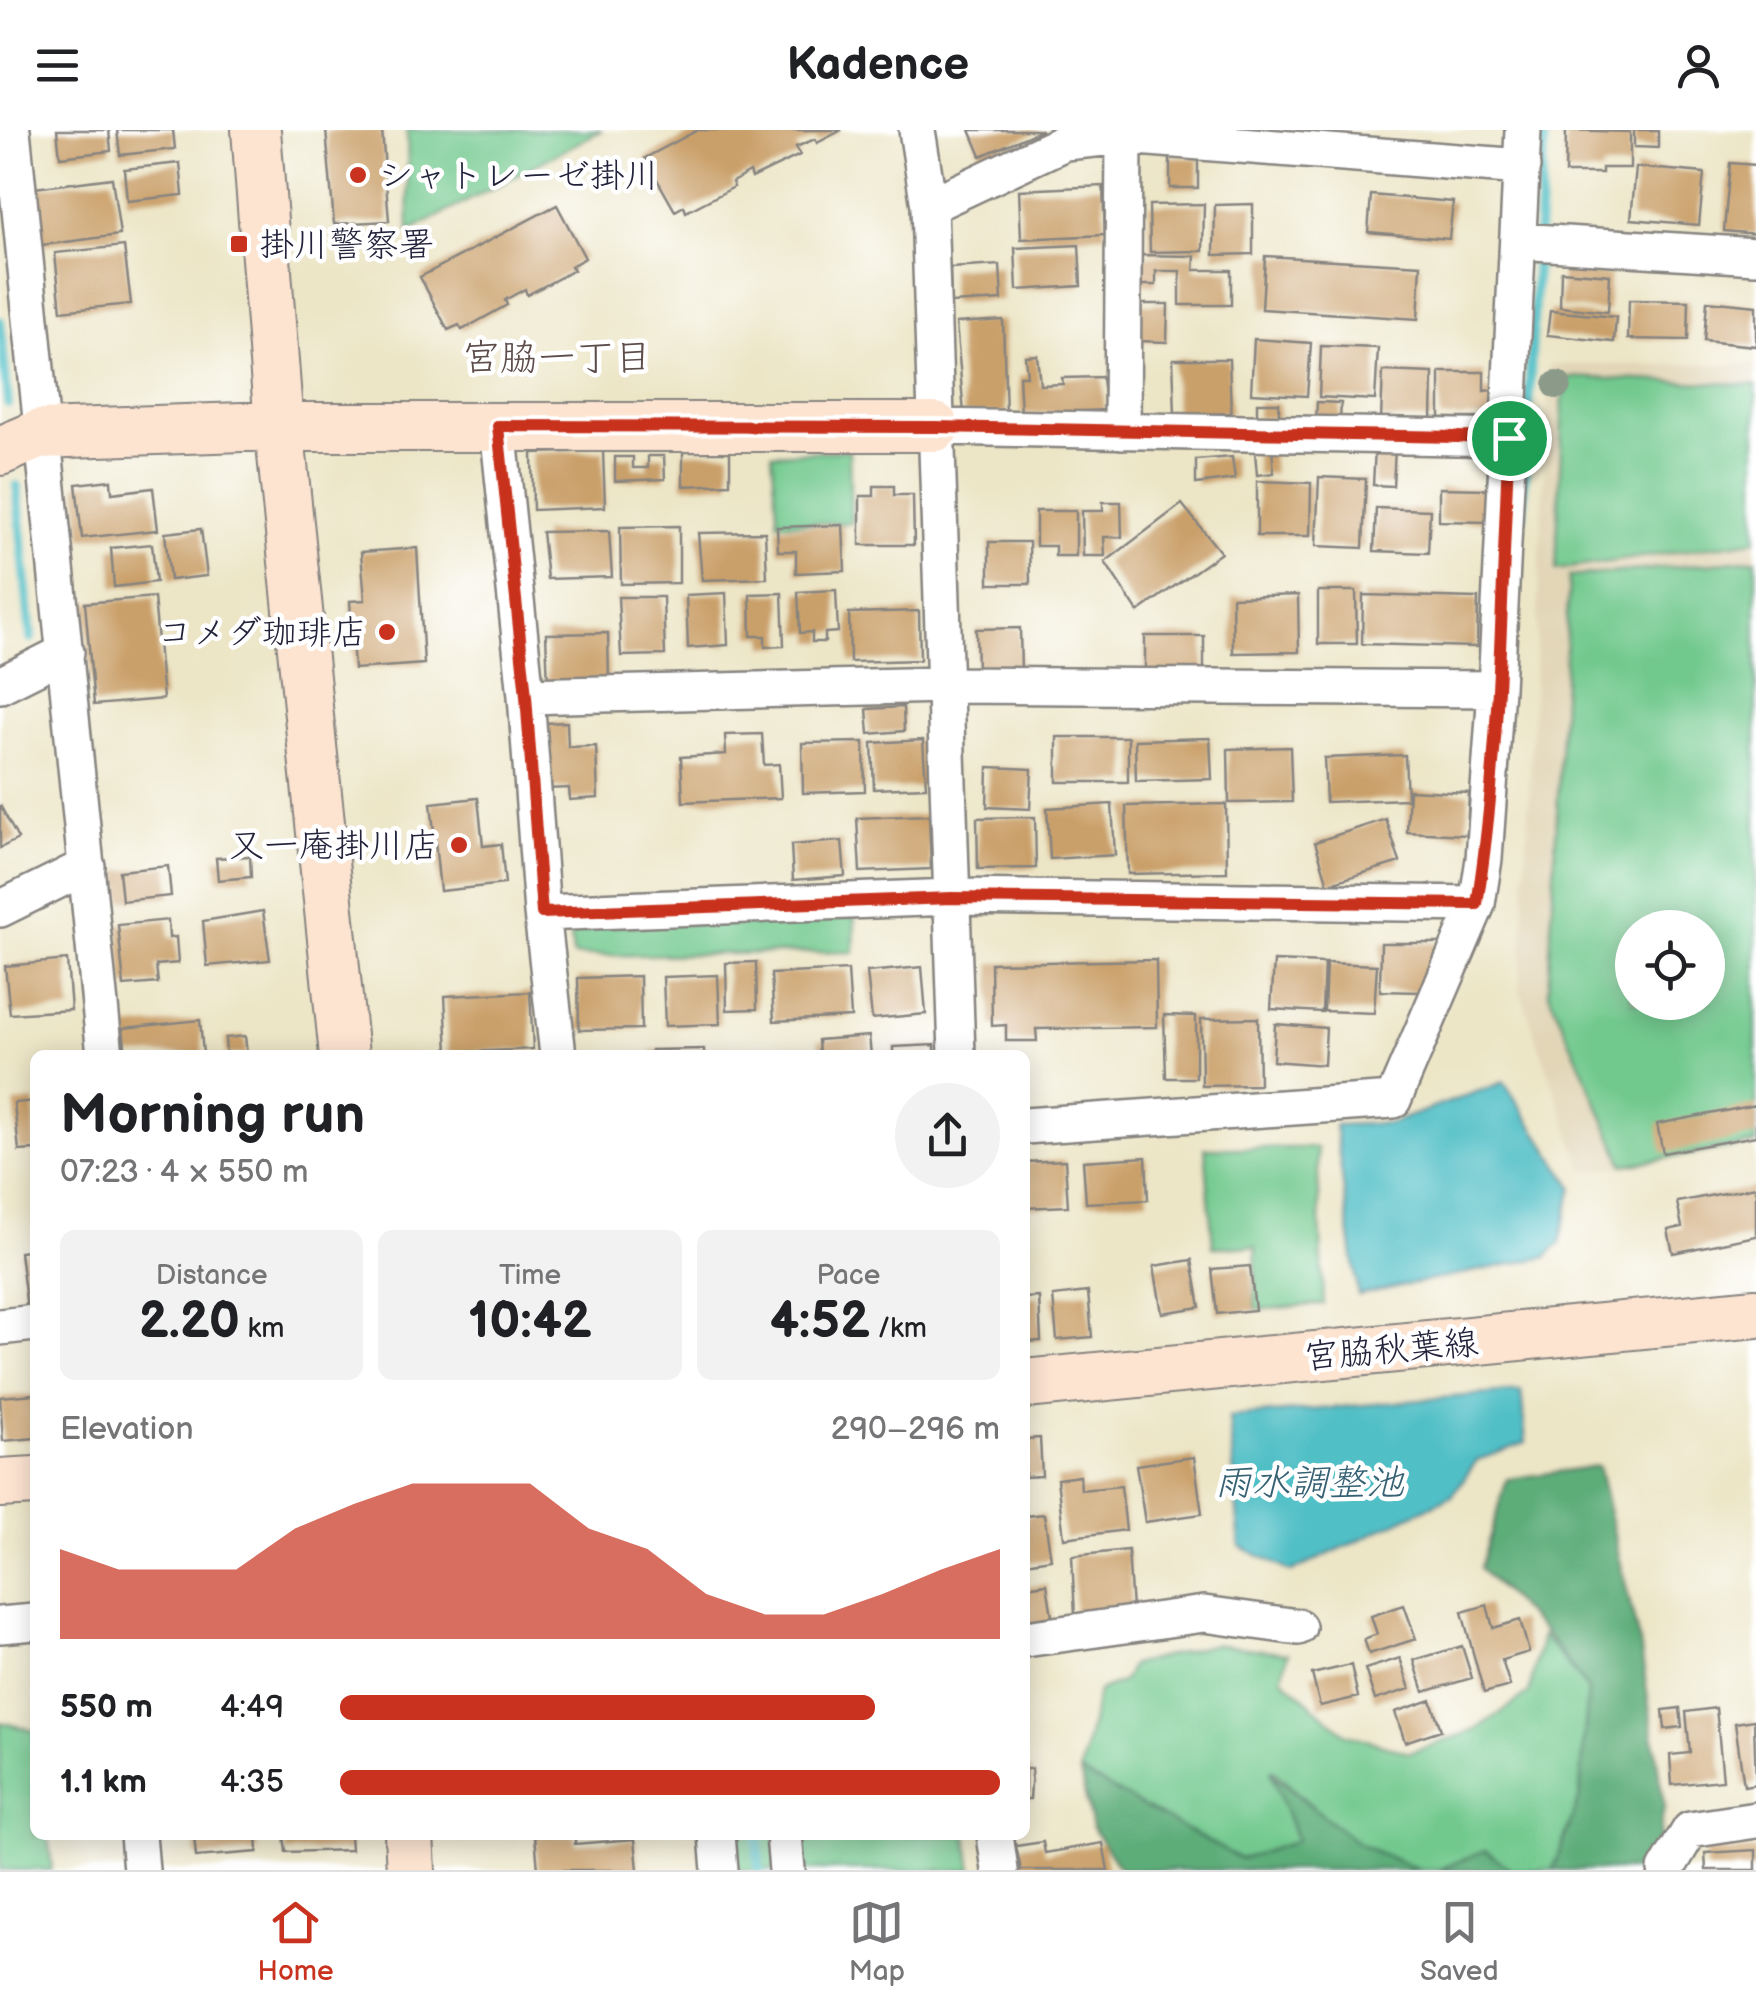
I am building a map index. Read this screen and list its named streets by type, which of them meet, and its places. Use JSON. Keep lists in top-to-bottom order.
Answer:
{
  "streets": {
    "street": ["宮脇秋葉線"]
  },
  "districts": ["宮脇一丁目"],
  "water": ["雨水調整池"],
  "places": {
    "other": ["シャトレーゼ掛川", "コメダ珈琲店", "又一庵掛川店"],
    "transit": ["掛川警察署"]
  },
  "page": {
    "header": "Kadence",
    "heading": ["Morning run", "07:23 · 4 × 550 m"],
    "stats": [
      ["Distance", "2.20 km"],
      ["Time", "10:42"],
      ["Pace", "4:52 /km"]
    ],
    "chart": ["Elevation", "290–296 m"],
    "list": [
      {
        "name": "550 m",
        "note": "4:49"
      },
      {
        "name": "1.1 km",
        "note": "4:35"
      }
    ],
    "tabs": ["Home", "Map", "Saved"]
  }
}
